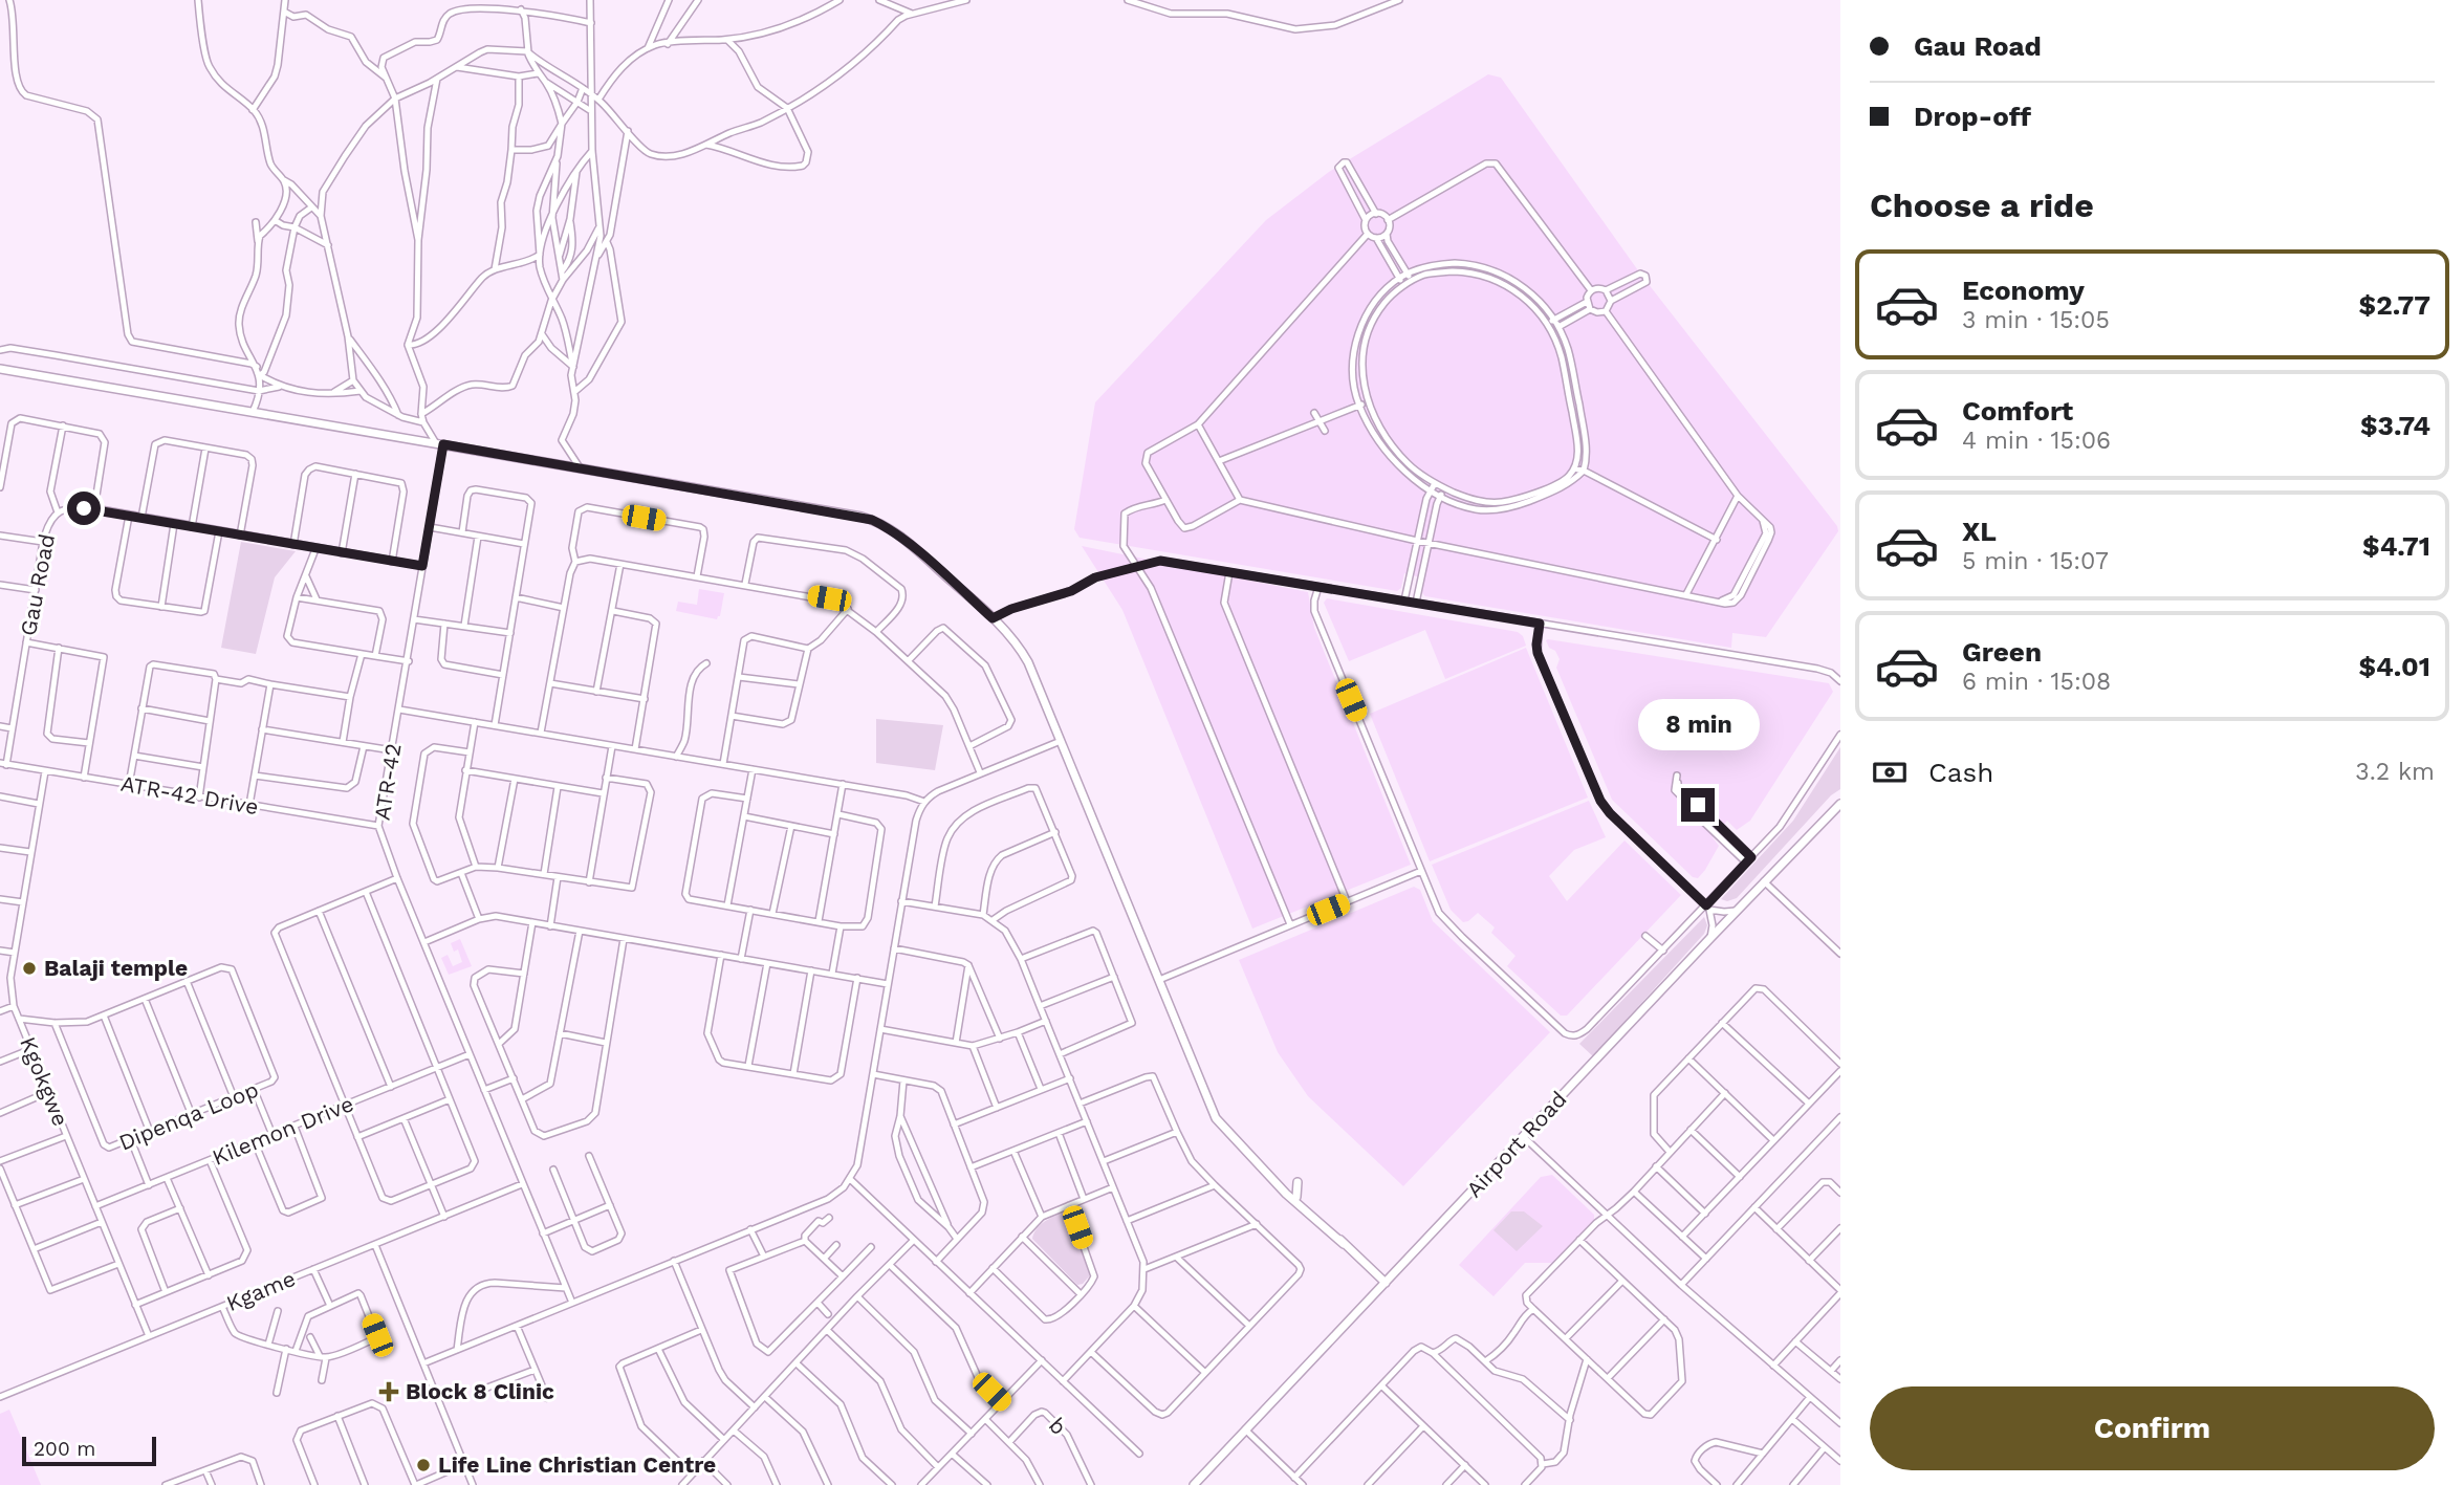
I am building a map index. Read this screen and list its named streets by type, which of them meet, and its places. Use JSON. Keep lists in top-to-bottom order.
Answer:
{
  "streets": {
    "main road": ["Airport Road"],
    "street": [
      "Gau Road",
      "ATR-42",
      "ATR-42 Drive",
      "Kgokgwe",
      "Dipenqa Loop",
      "Kilemon Drive",
      "Kgame",
      "b"
    ]
  },
  "crossings": [
    ["Gau Road", "ATR-42"],
    ["Gau Road", "ATR-42 Drive"],
    ["ATR-42", "ATR-42 Drive"],
    ["ATR-42", "Kilemon Drive"],
    ["ATR-42", "Kgame"],
    ["ATR-42 Drive", "Kgokgwe"],
    ["Kgokgwe", "Kilemon Drive"],
    ["Kgokgwe", "Kgame"]
  ],
  "places": {
    "other": ["Balaji temple", "Life Line Christian Centre"],
    "health": ["Block 8 Clinic"]
  },
  "scale_bar": "200 m",
  "page": {
    "banner": ["Gau Road", "Drop-off"],
    "heading": "Choose a ride",
    "list": [
      {
        "name": "Economy",
        "note": "3 min · 15:05",
        "value": "$2.77"
      },
      {
        "name": "Comfort",
        "note": "4 min · 15:06",
        "value": "$3.74"
      },
      {
        "name": "XL",
        "note": "5 min · 15:07",
        "value": "$4.71"
      },
      {
        "name": "Green",
        "note": "6 min · 15:08",
        "value": "$4.01"
      }
    ],
    "bubble": "8 min",
    "pay": ["Cash", "3.2 km"],
    "buttons": "Confirm",
    "scale": "200 m"
  }
}
